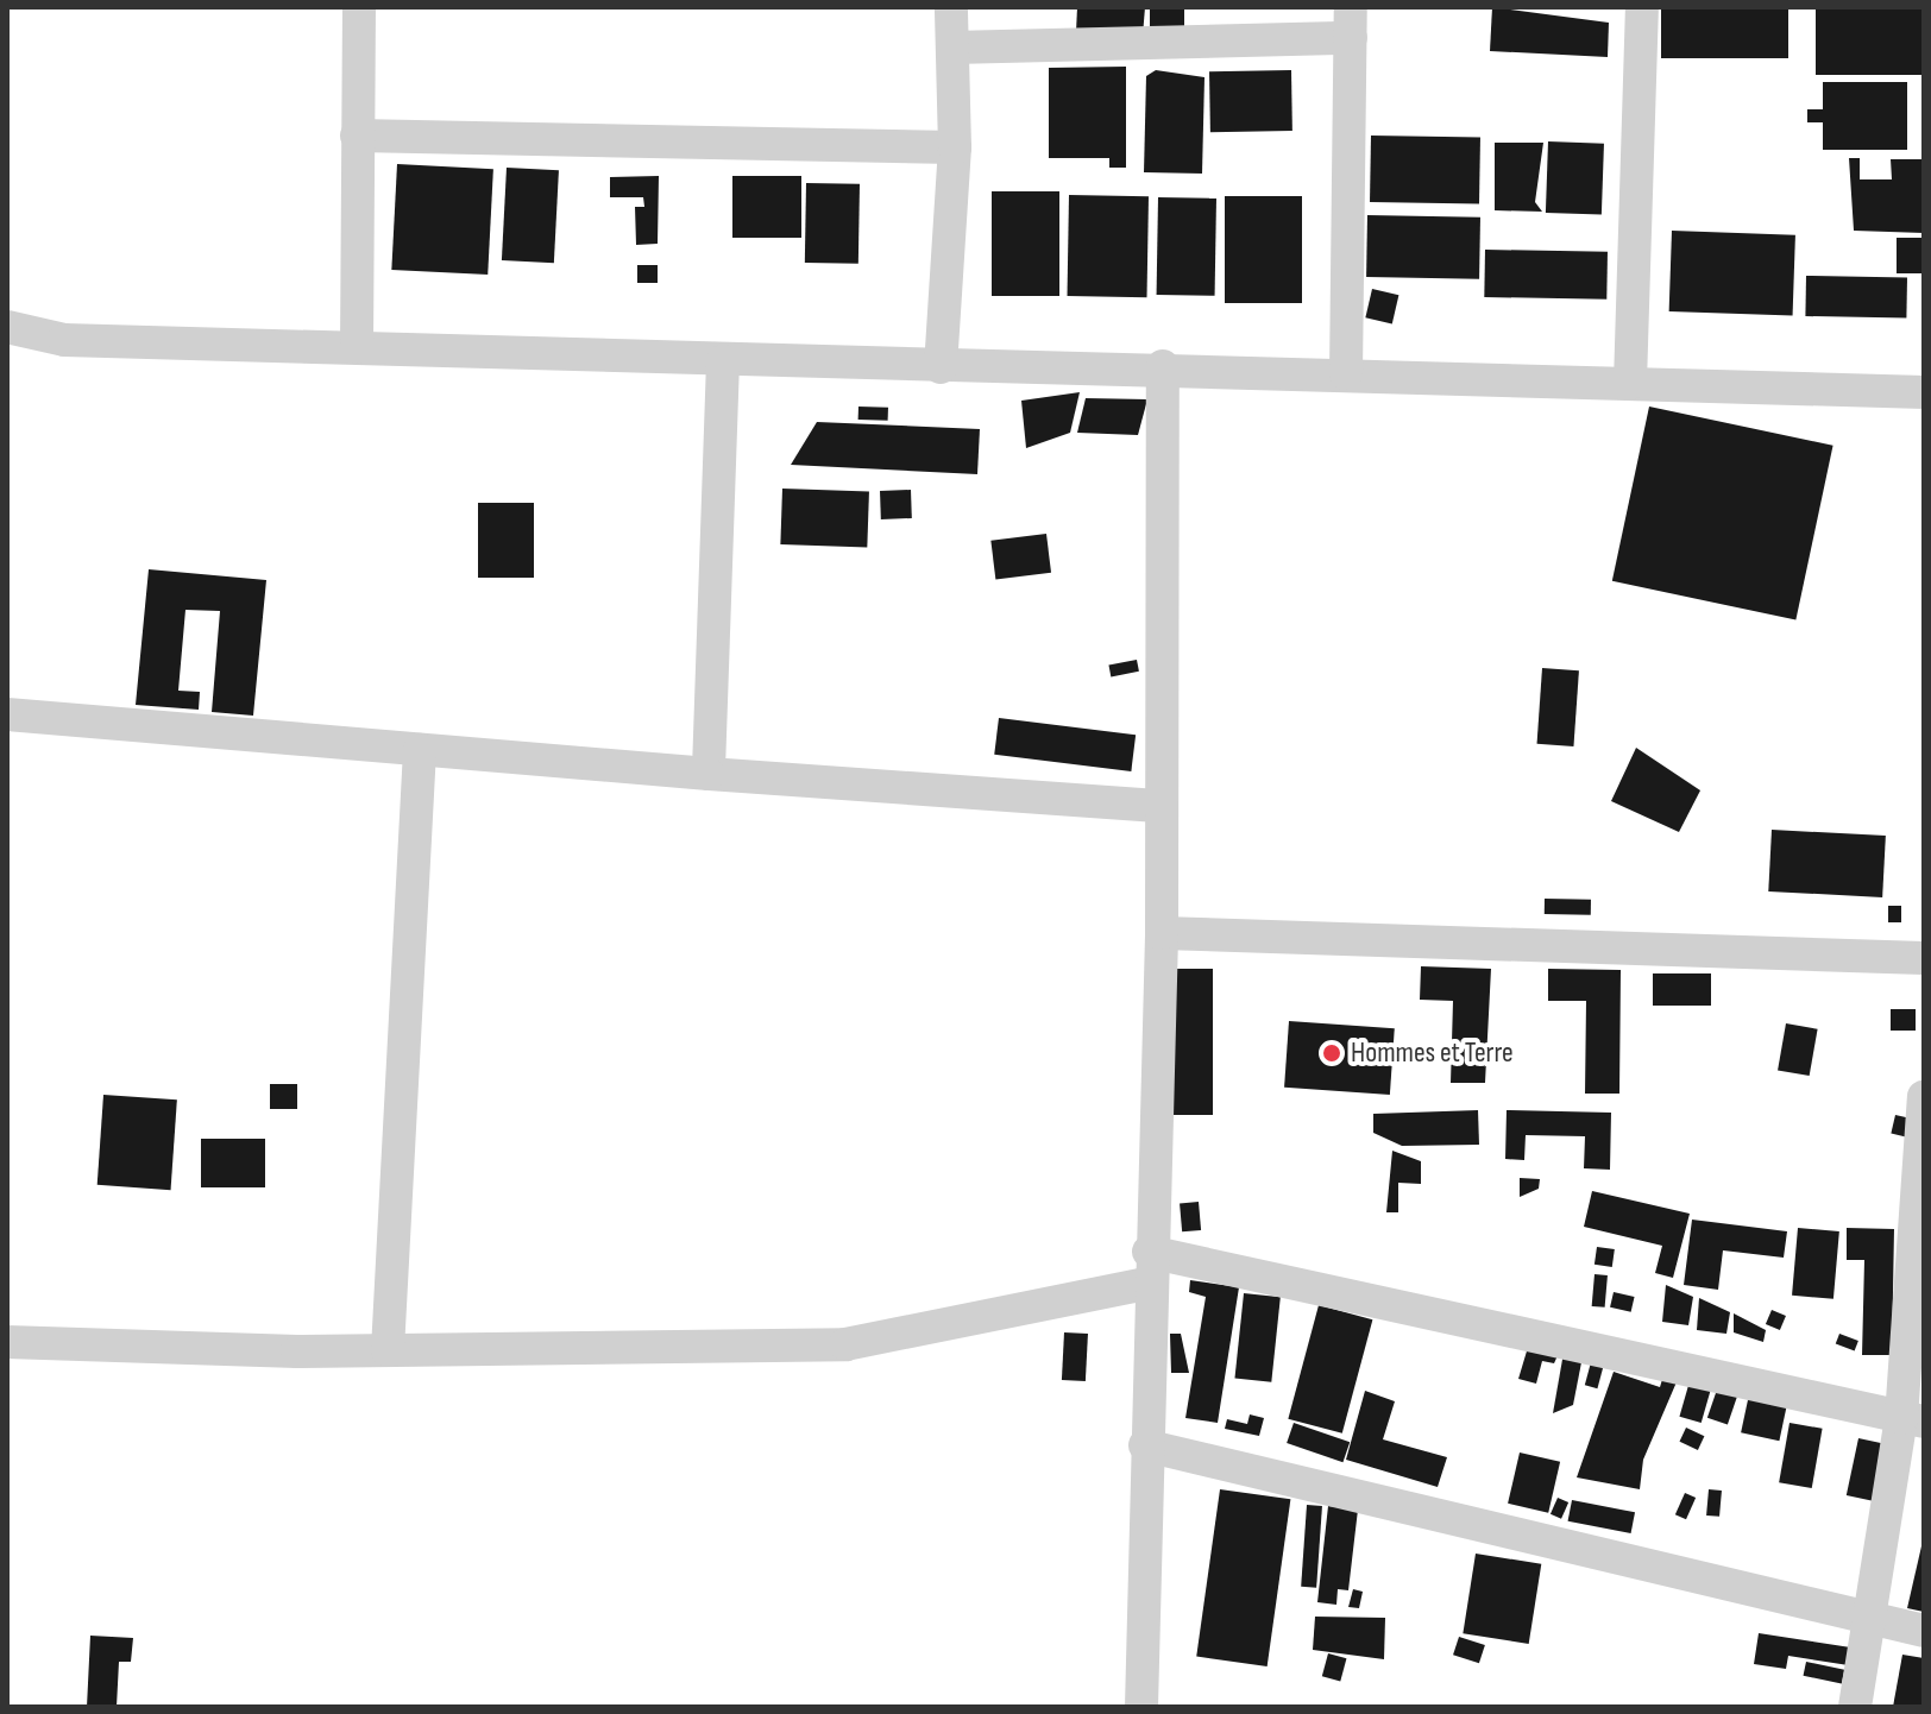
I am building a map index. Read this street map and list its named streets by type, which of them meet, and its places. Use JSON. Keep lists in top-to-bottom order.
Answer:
{
  "places": ["Hommes et Terre"]
}
